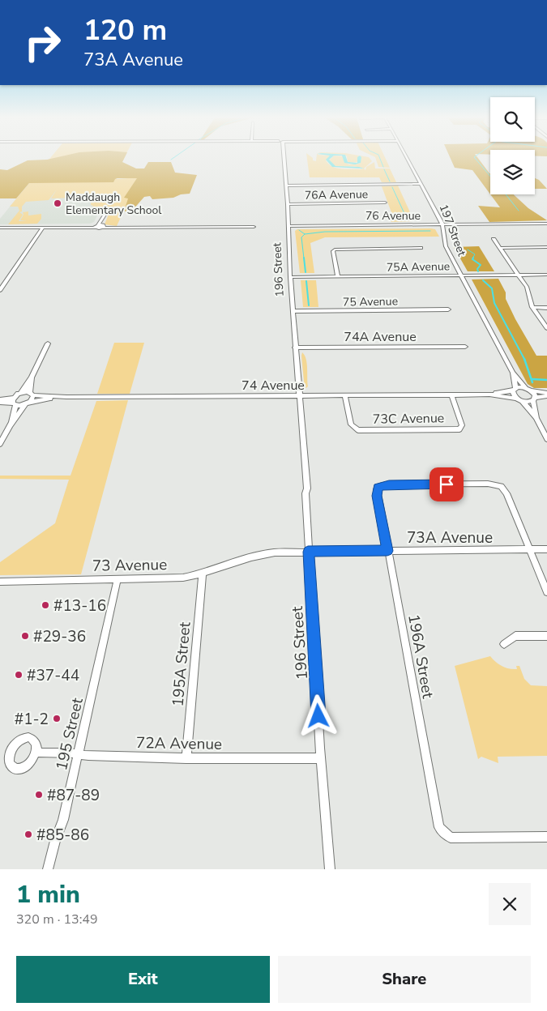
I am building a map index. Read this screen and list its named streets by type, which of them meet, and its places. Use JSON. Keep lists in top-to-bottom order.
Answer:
{
  "streets": {
    "street": [
      "76A Avenue",
      "76 Avenue",
      "197 Street",
      "75A Avenue",
      "196 Street",
      "75 Avenue",
      "74A Avenue",
      "74 Avenue",
      "73C Avenue",
      "73A Avenue",
      "73 Avenue",
      "196A Street",
      "195A Street",
      "195 Street",
      "72A Avenue"
    ]
  },
  "crossings": [
    ["76A Avenue", "196 Street"],
    ["76 Avenue", "197 Street"],
    ["76 Avenue", "196 Street"],
    ["197 Street", "75A Avenue"],
    ["197 Street", "74 Avenue"],
    ["75A Avenue", "196 Street"],
    ["196 Street", "75 Avenue"],
    ["196 Street", "74A Avenue"],
    ["196 Street", "74 Avenue"],
    ["196 Street", "73A Avenue"],
    ["196 Street", "72A Avenue"],
    ["74 Avenue", "73C Avenue"],
    ["73A Avenue", "73 Avenue"],
    ["73A Avenue", "196A Street"],
    ["73 Avenue", "195A Street"],
    ["73 Avenue", "195 Street"],
    ["195A Street", "72A Avenue"],
    ["195 Street", "72A Avenue"]
  ],
  "places": [
    "Maddaugh Elementary School",
    "#13-16",
    "#29-36",
    "#37-44",
    "#1-2",
    "#87-89",
    "#85-86"
  ],
  "page": {
    "turn": ["120 m", "73A Avenue"],
    "heading": ["1 min", "320 m · 13:49"],
    "buttons": ["Exit", "Share"]
  }
}
